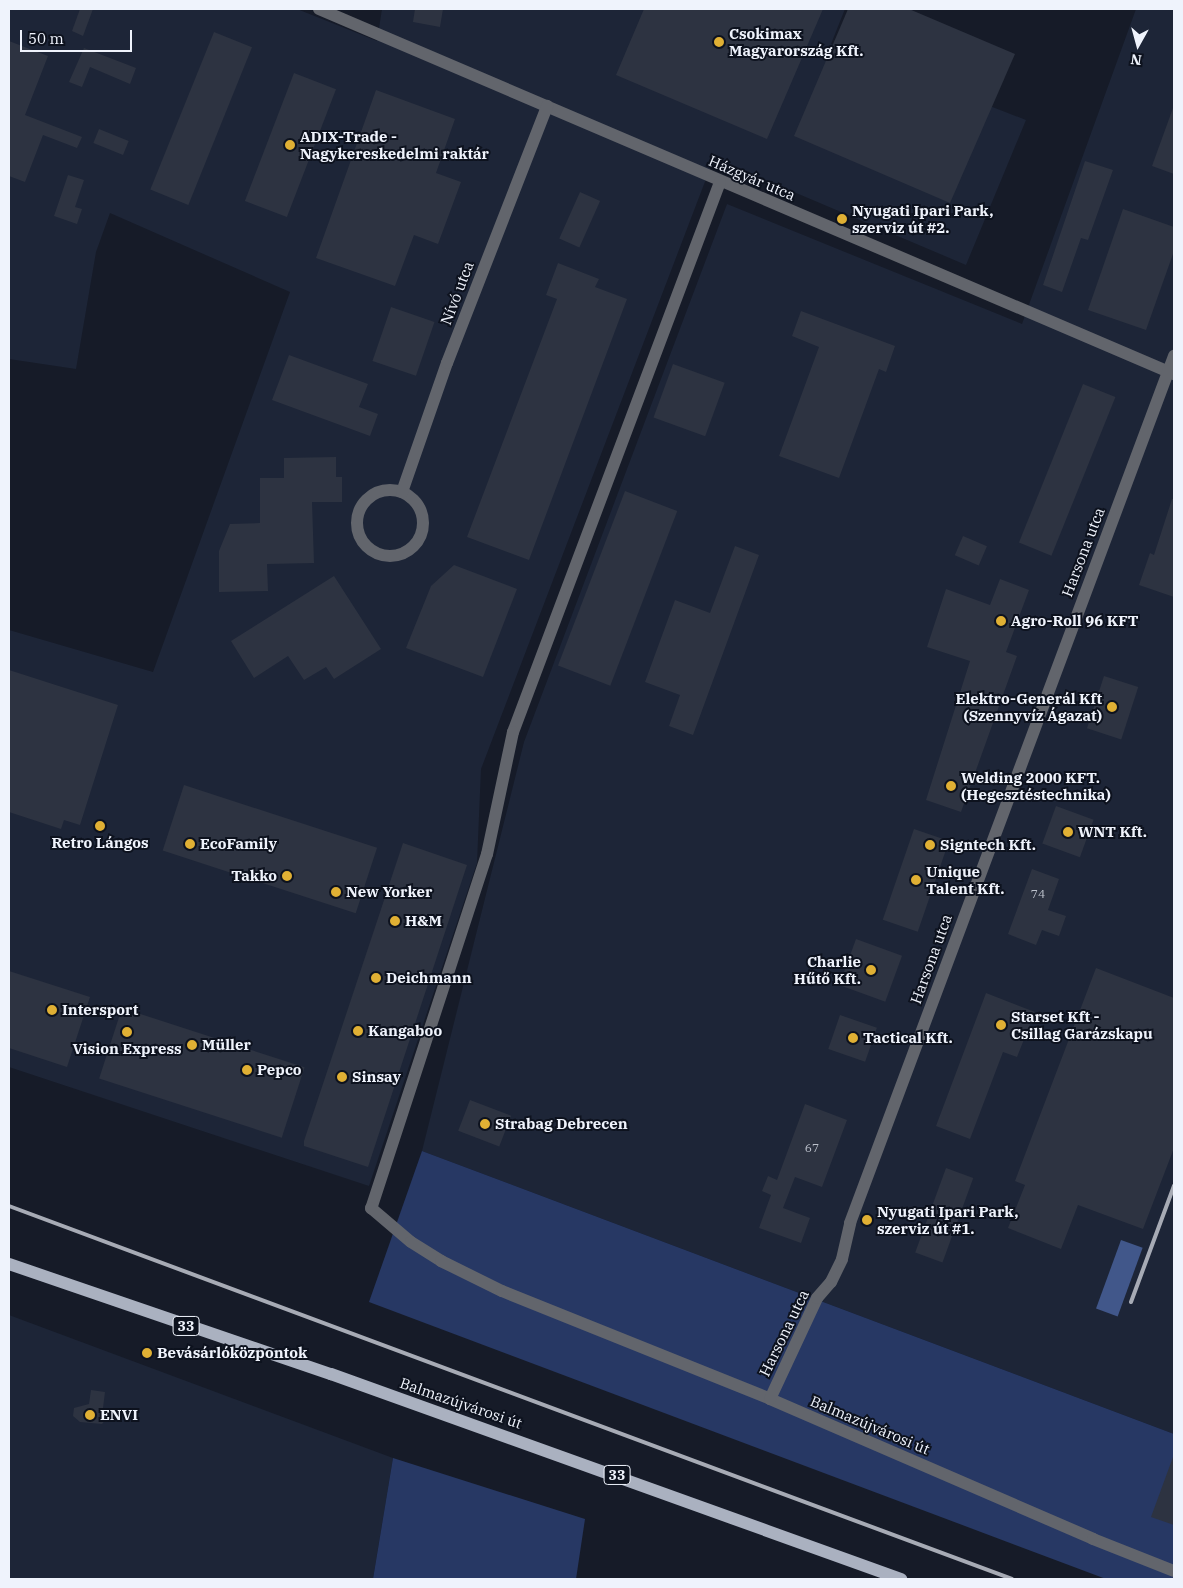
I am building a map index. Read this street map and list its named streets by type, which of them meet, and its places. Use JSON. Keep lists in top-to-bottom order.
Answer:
{
  "streets": {
    "main road": ["33", "Balmazújvárosi út"],
    "street": ["Házgyár utca", "Nívó utca", "Harsona utca"]
  },
  "crossings": [
    ["Házgyár utca", "Nívó utca"],
    ["Házgyár utca", "Harsona utca"],
    ["Házgyár utca", "Balmazújvárosi út"],
    ["Harsona utca", "Balmazújvárosi út"]
  ],
  "places": [
    "Csokimax Magyarország Kft.",
    "ADIX-Trade - Nagykereskedelmi raktár",
    "Nyugati Ipari Park, szerviz út #2.",
    "Agro-Roll 96 KFT",
    "Elektro-Generál Kft (Szennyvíz Ágazat)",
    "Welding 2000 KFT. (Hegesztéstechnika)",
    "Retro Lángos",
    "WNT Kft.",
    "EcoFamily",
    "Signtech Kft.",
    "Takko",
    "Unique Talent Kft.",
    "New Yorker",
    "H&M",
    "Charlie Hűtő Kft.",
    "Deichmann",
    "Intersport",
    "Starset Kft - Csillag Garázskapu",
    "Kangaboo",
    "Vision Express",
    "Tactical Kft.",
    "Müller",
    "Pepco",
    "Sinsay",
    "Strabag Debrecen",
    "Nyugati Ipari Park, szerviz út #1.",
    "Bevásárlóközpontok",
    "ENVI"
  ],
  "house_numbers": ["74", "67"],
  "scale_bar": "50 m",
  "north": "bottom"
}
